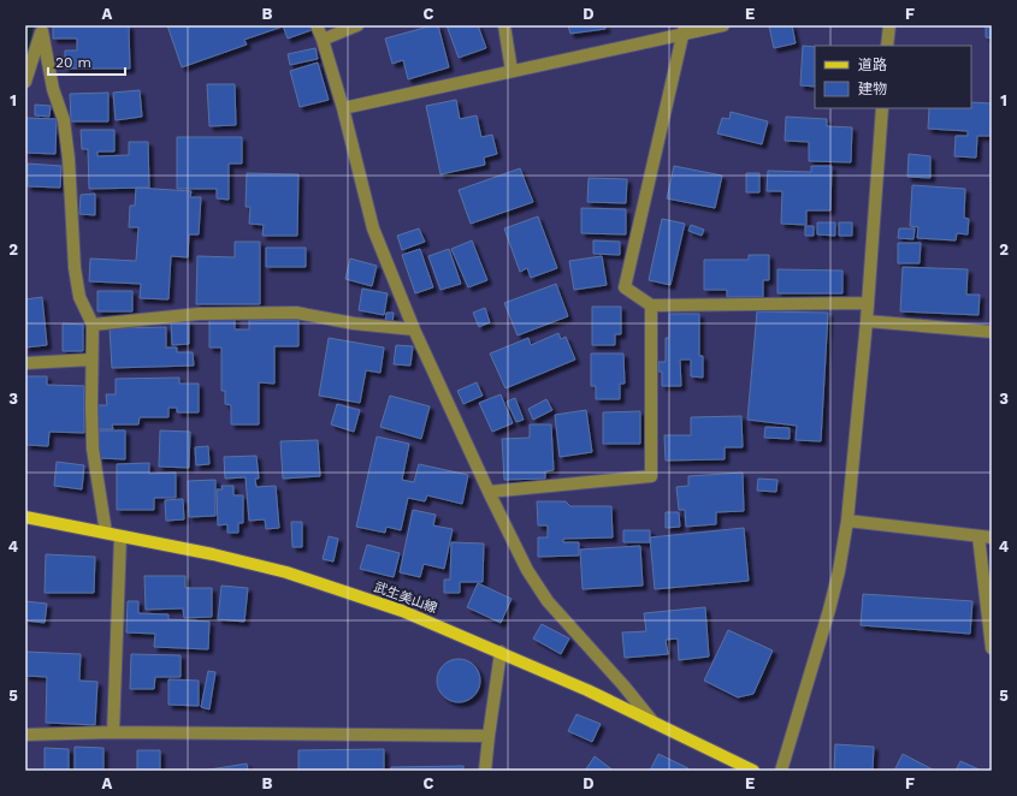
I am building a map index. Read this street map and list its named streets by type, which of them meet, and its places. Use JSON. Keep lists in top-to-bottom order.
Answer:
{
  "streets": {
    "main road": ["武生美山線"]
  },
  "legend": ["道路", "建物"],
  "scale_bar": "20 m",
  "grid": {
    "columns": [
      "A",
      "B",
      "C",
      "D",
      "E",
      "F"
    ],
    "rows": [
      "1",
      "2",
      "3",
      "4",
      "5"
    ]
  }
}
